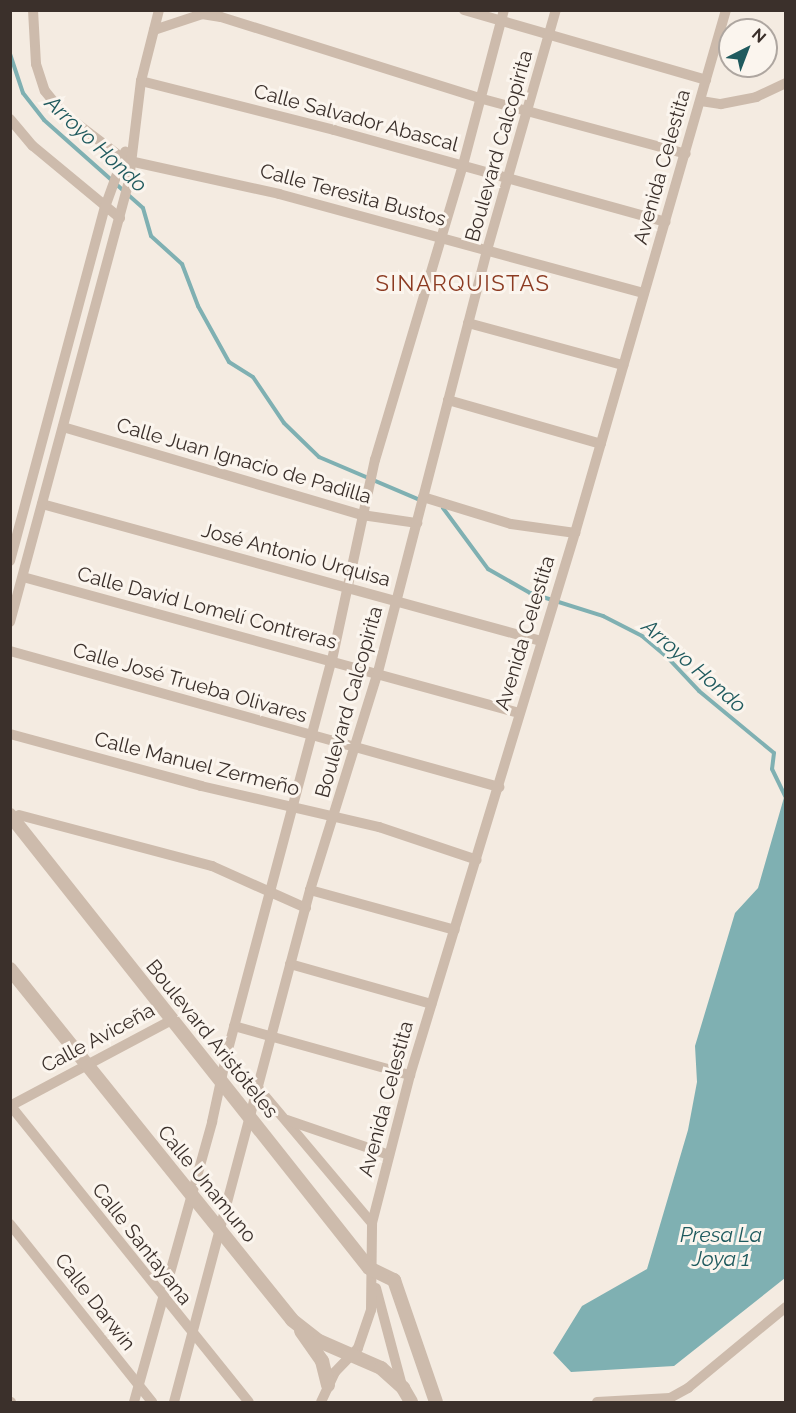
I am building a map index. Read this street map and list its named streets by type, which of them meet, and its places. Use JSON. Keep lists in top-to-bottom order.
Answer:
{
  "streets": {
    "street": [
      "Calle Salvador Abascal",
      "Boulevard Calcopirita",
      "Avenida Celestita",
      "Calle Teresita Bustos",
      "Calle Juan Ignacio de Padilla",
      "José Antonio Urquisa",
      "Calle David Lomelí Contreras",
      "Calle José Trueba Olivares",
      "Calle Manuel Zermeño",
      "Calle Aviceña",
      "Boulevard Aristóteles",
      "Calle Unamuno",
      "Calle Santayana",
      "Calle Darwin"
    ]
  },
  "crossings": [
    ["Calle Salvador Abascal", "Boulevard Calcopirita"],
    ["Calle Salvador Abascal", "Avenida Celestita"],
    ["Boulevard Calcopirita", "Calle Teresita Bustos"],
    ["Boulevard Calcopirita", "Calle Juan Ignacio de Padilla"],
    ["Boulevard Calcopirita", "José Antonio Urquisa"],
    ["Boulevard Calcopirita", "Calle David Lomelí Contreras"],
    ["Boulevard Calcopirita", "Calle José Trueba Olivares"],
    ["Boulevard Calcopirita", "Calle Manuel Zermeño"],
    ["Boulevard Calcopirita", "Boulevard Aristóteles"],
    ["Boulevard Calcopirita", "Calle Unamuno"],
    ["Boulevard Calcopirita", "Calle Santayana"],
    ["Boulevard Calcopirita", "Calle Darwin"],
    ["Avenida Celestita", "Calle Teresita Bustos"],
    ["Avenida Celestita", "José Antonio Urquisa"],
    ["Avenida Celestita", "Calle David Lomelí Contreras"],
    ["Avenida Celestita", "Calle José Trueba Olivares"],
    ["Avenida Celestita", "Calle Manuel Zermeño"],
    ["Avenida Celestita", "Boulevard Aristóteles"],
    ["Calle Aviceña", "Boulevard Aristóteles"],
    ["Calle Aviceña", "Calle Unamuno"],
    ["Calle Aviceña", "Calle Santayana"],
    ["Boulevard Aristóteles", "Calle Unamuno"]
  ],
  "districts": ["SINARQUISTAS"],
  "water": ["Arroyo Hondo", "Presa La Joya 1"],
  "north": "top right"
}
